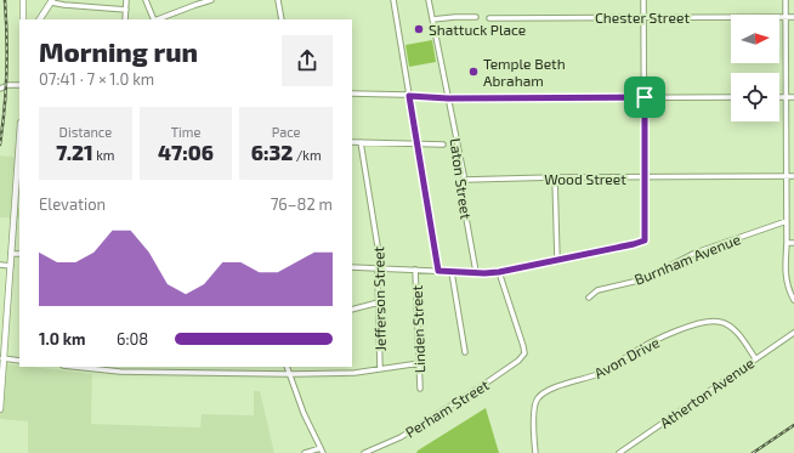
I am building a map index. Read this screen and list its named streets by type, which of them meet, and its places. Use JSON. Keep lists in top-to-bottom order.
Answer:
{
  "streets": {
    "street": [
      "Chester Street",
      "Laton Street",
      "Wood Street",
      "Burnham Avenue",
      "Jefferson Street",
      "Linden Street",
      "Avon Drive",
      "Atherton Avenue",
      "Perham Street"
    ]
  },
  "crossings": [
    ["Laton Street", "Wood Street"],
    ["Avon Drive", "Atherton Avenue"]
  ],
  "places": ["Shattuck Place", "Temple Beth Abraham"],
  "north": "right",
  "page": {
    "heading": ["Morning run", "07:41 · 7 × 1.0 km"],
    "stats": [
      ["Distance", "7.21 km"],
      ["Time", "47:06"],
      ["Pace", "6:32 /km"]
    ],
    "chart": ["Elevation", "76–82 m"],
    "list": [
      {
        "name": "1.0 km",
        "note": "6:08"
      }
    ]
  }
}
